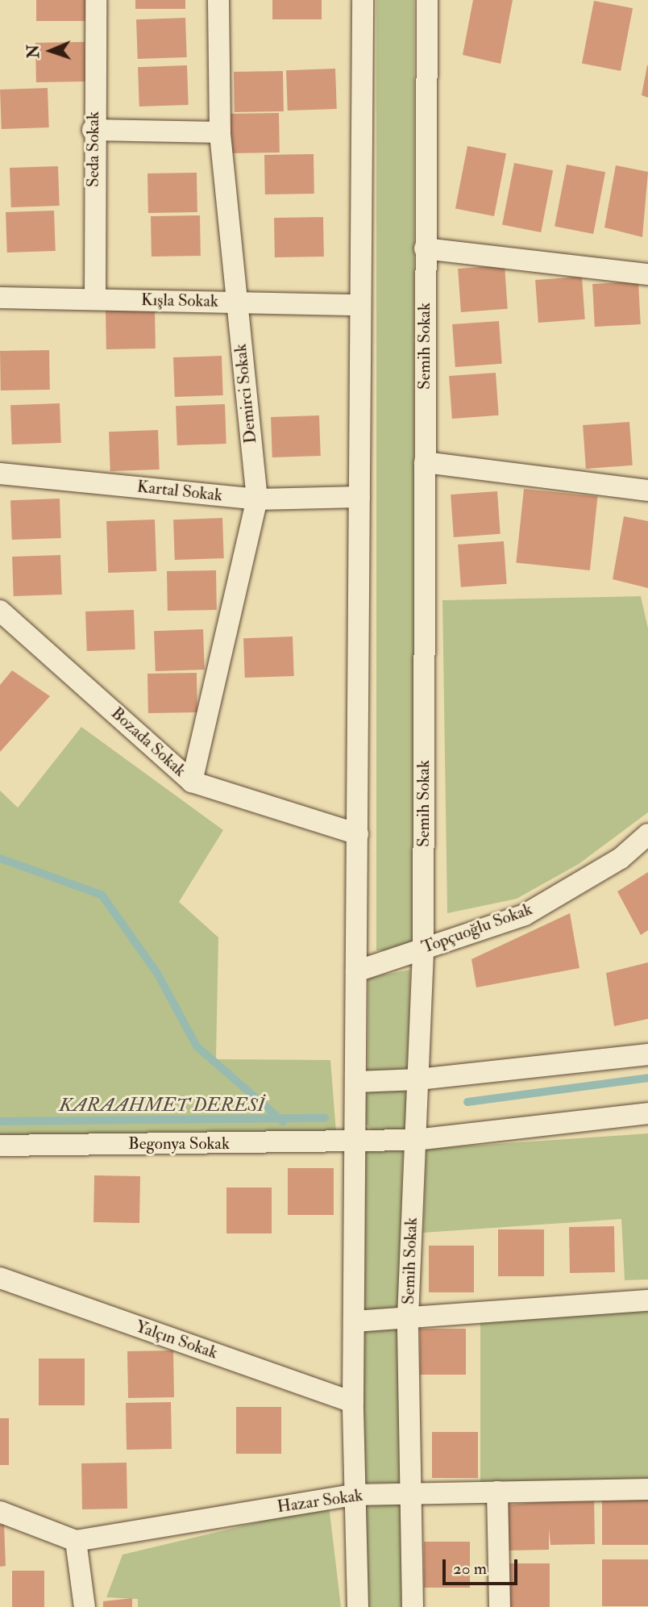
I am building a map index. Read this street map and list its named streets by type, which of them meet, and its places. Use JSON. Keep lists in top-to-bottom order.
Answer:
{
  "streets": {
    "street": [
      "Seda Sokak",
      "Kışla Sokak",
      "Semih Sokak",
      "Demirci Sokak",
      "Kartal Sokak",
      "Bozada Sokak",
      "Topçuoğlu Sokak",
      "Begonya Sokak",
      "Yalçın Sokak",
      "Hazar Sokak"
    ]
  },
  "crossings": [
    ["Seda Sokak", "Kışla Sokak"],
    ["Kışla Sokak", "Demirci Sokak"],
    ["Semih Sokak", "Topçuoğlu Sokak"],
    ["Semih Sokak", "Begonya Sokak"],
    ["Semih Sokak", "Hazar Sokak"],
    ["Demirci Sokak", "Kartal Sokak"],
    ["Demirci Sokak", "Bozada Sokak"]
  ],
  "water": ["KARAAHMET DERESİ"],
  "scale_bar": "20 m",
  "north": "left"
}
